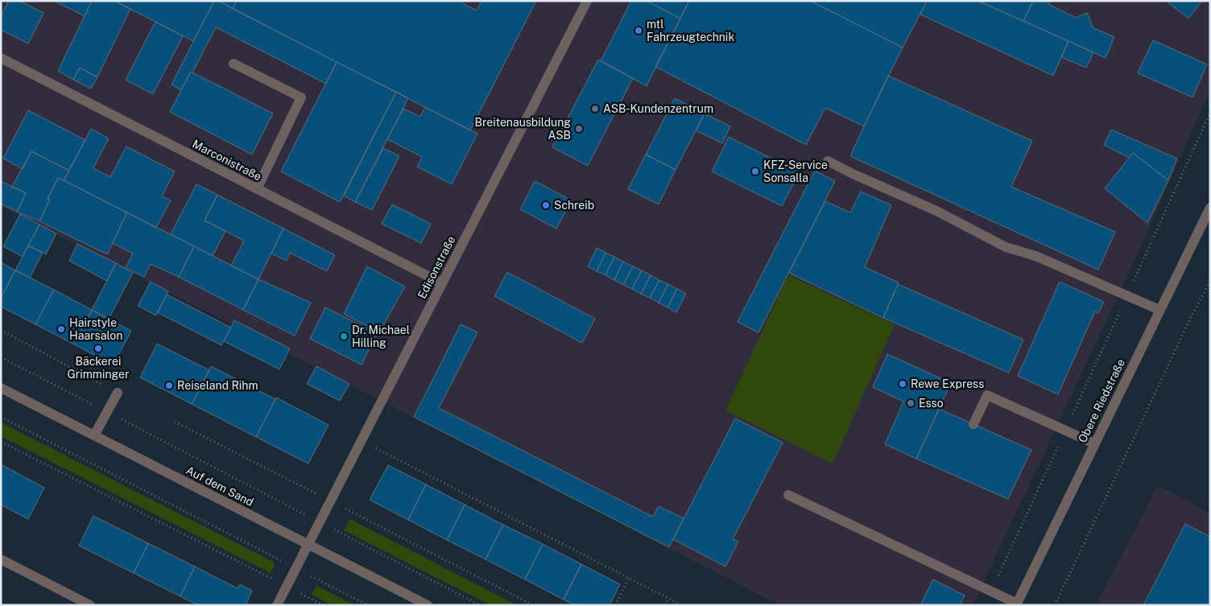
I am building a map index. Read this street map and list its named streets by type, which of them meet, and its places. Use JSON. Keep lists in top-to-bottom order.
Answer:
{
  "streets": {
    "street": [
      "Marconistraße",
      "Edisonstraße",
      "Obere Riedstraße",
      "Auf dem Sand"
    ]
  },
  "crossings": [
    ["Marconistraße", "Edisonstraße"],
    ["Edisonstraße", "Auf dem Sand"]
  ],
  "places": [
    "mtl Fahrzeugtechnik",
    "ASB-Kundenzentrum",
    "Breitenausbildung ASB",
    "KFZ-Service Sonsalla",
    "Schreib",
    "Hairstyle Haarsalon",
    "Dr. Michael Hilling",
    "Bäckerei Grimminger",
    "Rewe Express",
    "Reiseland Rihm",
    "Esso"
  ]
}
